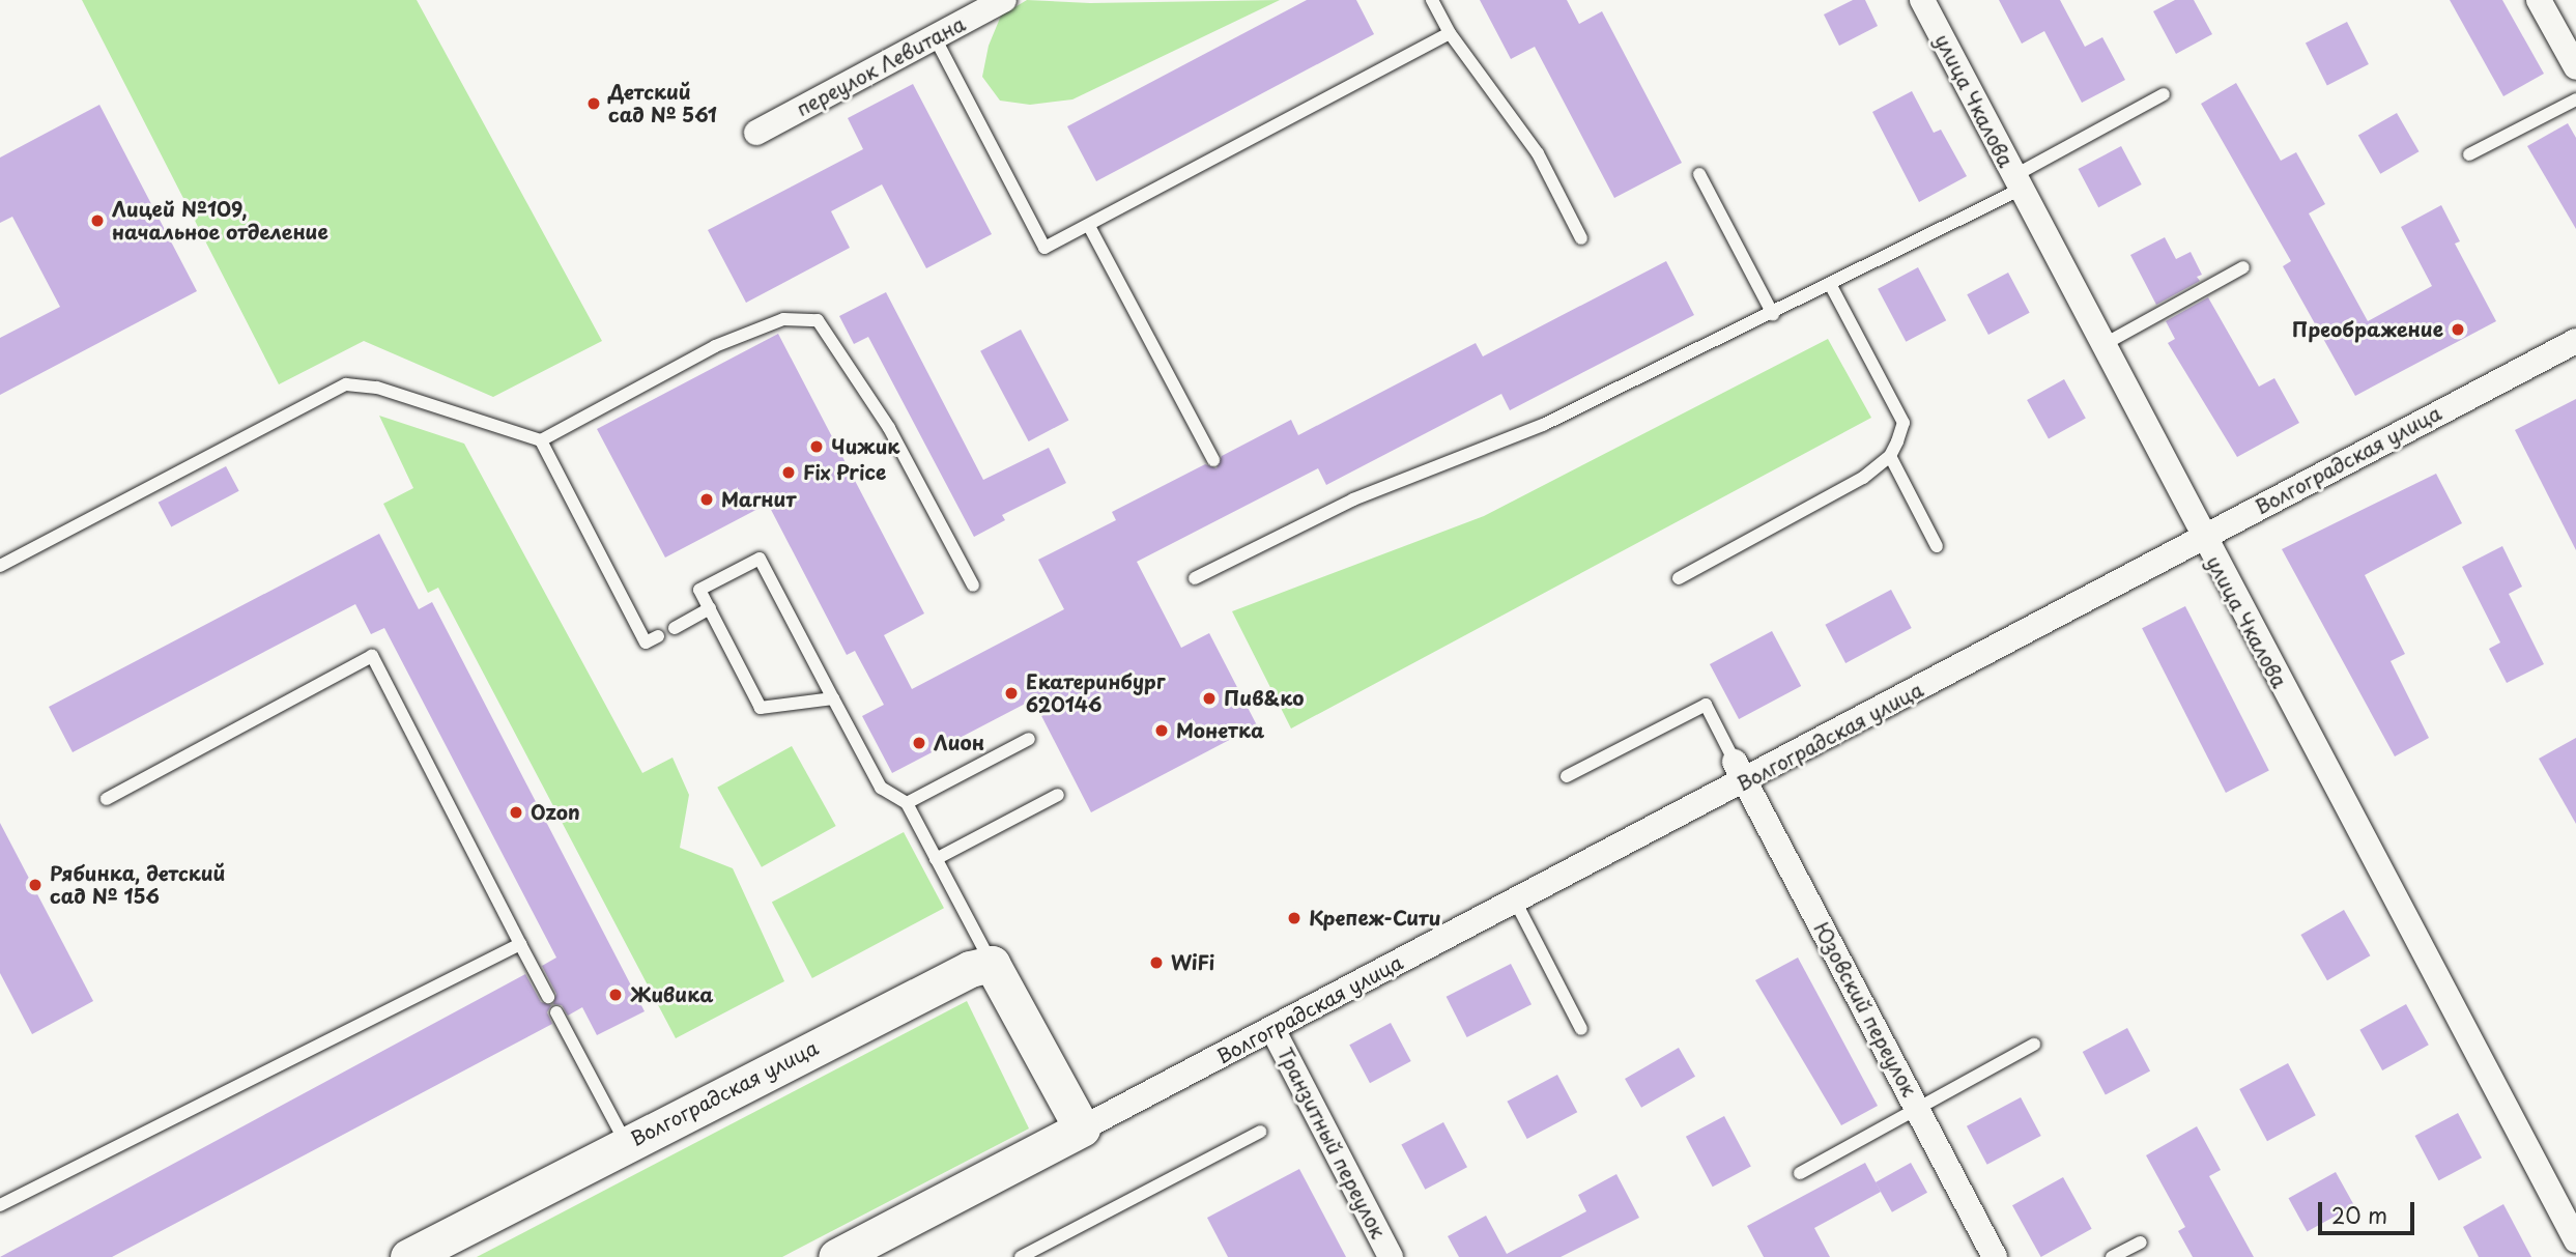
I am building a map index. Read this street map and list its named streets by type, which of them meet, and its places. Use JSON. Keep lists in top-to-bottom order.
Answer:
{
  "streets": {
    "street": [
      "переулок Левитана",
      "улица Чкалова",
      "Волгоградская улица",
      "Юзовский переулок",
      "Транзитный переулок"
    ]
  },
  "crossings": [
    ["улица Чкалова", "Волгоградская улица"],
    ["Волгоградская улица", "Юзовский переулок"],
    ["Волгоградская улица", "Транзитный переулок"]
  ],
  "places": [
    "Детский сад № 561",
    "Лицей №109, начальное отделение",
    "Преображение",
    "Чижик",
    "Fix Price",
    "Магнит",
    "Екатеринбург 620146",
    "Пив&ко",
    "Монетка",
    "Лион",
    "Ozon",
    "Рябинка, детский сад № 156",
    "Крепеж-Сити",
    "WiFi",
    "Живика"
  ],
  "scale_bar": "20 m"
}
